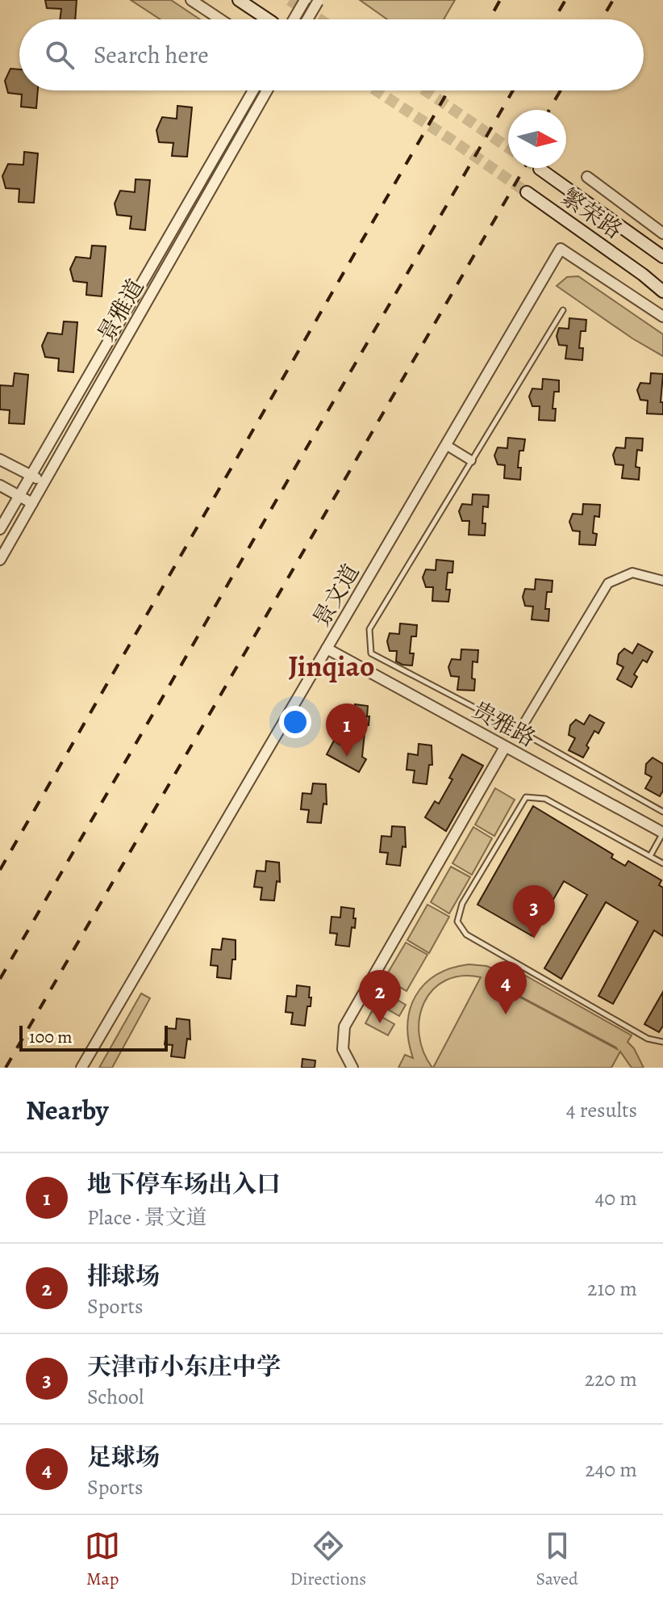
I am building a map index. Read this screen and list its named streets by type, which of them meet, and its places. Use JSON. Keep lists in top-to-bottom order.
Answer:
{
  "streets": {
    "main road": ["繁荣路"],
    "street": ["景雅道", "景文道", "贵雅路"]
  },
  "crossings": [
    ["景文道", "贵雅路"]
  ],
  "districts": ["Jinqiao"],
  "scale_bar": "100 m",
  "north": "right",
  "page": {
    "search": "Search here",
    "pins": [
      "1",
      "3",
      "4",
      "2"
    ],
    "scale": "100 m",
    "heading": ["Nearby", "4 results"],
    "list": [
      {
        "mark": "1",
        "name": "地下停车场出入口",
        "note": "Place · 景文道",
        "value": "40 m"
      },
      {
        "mark": "2",
        "name": "排球场",
        "note": "Sports",
        "value": "210 m"
      },
      {
        "mark": "3",
        "name": "天津市小东庄中学",
        "note": "School",
        "value": "220 m"
      },
      {
        "mark": "4",
        "name": "足球场",
        "note": "Sports",
        "value": "240 m"
      }
    ],
    "nav": ["Map", "Directions", "Saved"]
  }
}
